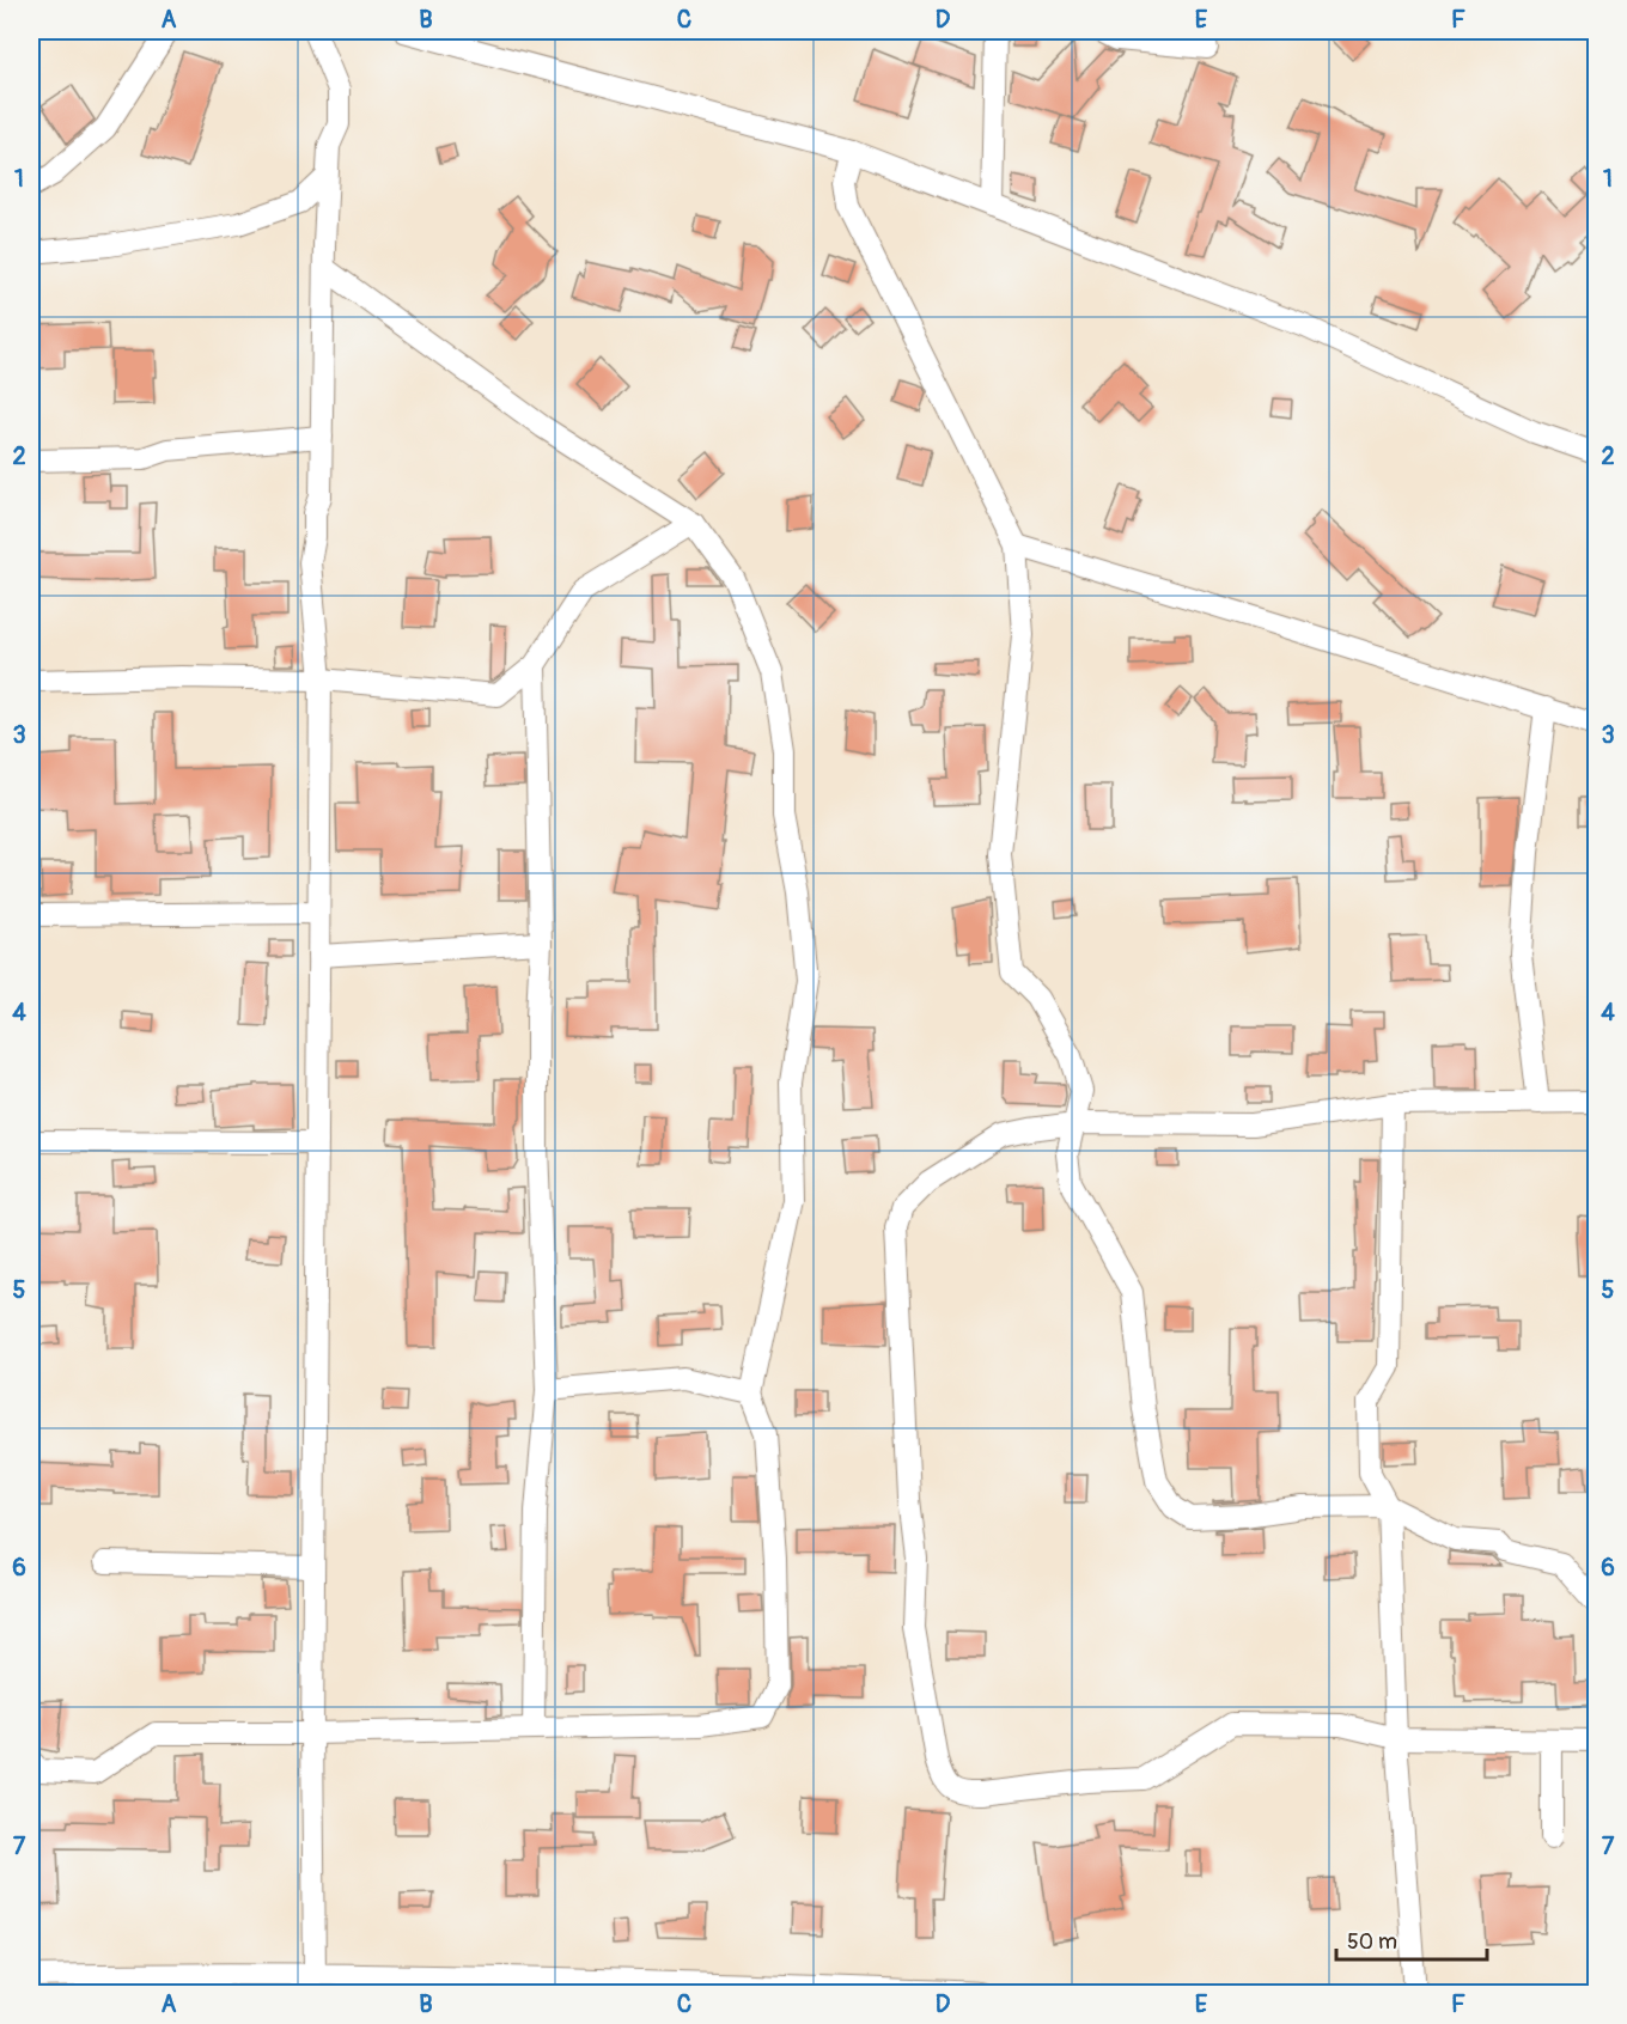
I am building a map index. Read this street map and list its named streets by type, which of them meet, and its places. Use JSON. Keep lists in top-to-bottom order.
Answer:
{
  "scale_bar": "50 m",
  "grid": {
    "columns": [
      "A",
      "B",
      "C",
      "D",
      "E",
      "F"
    ],
    "rows": [
      "1",
      "2",
      "3",
      "4",
      "5",
      "6",
      "7"
    ]
  }
}
